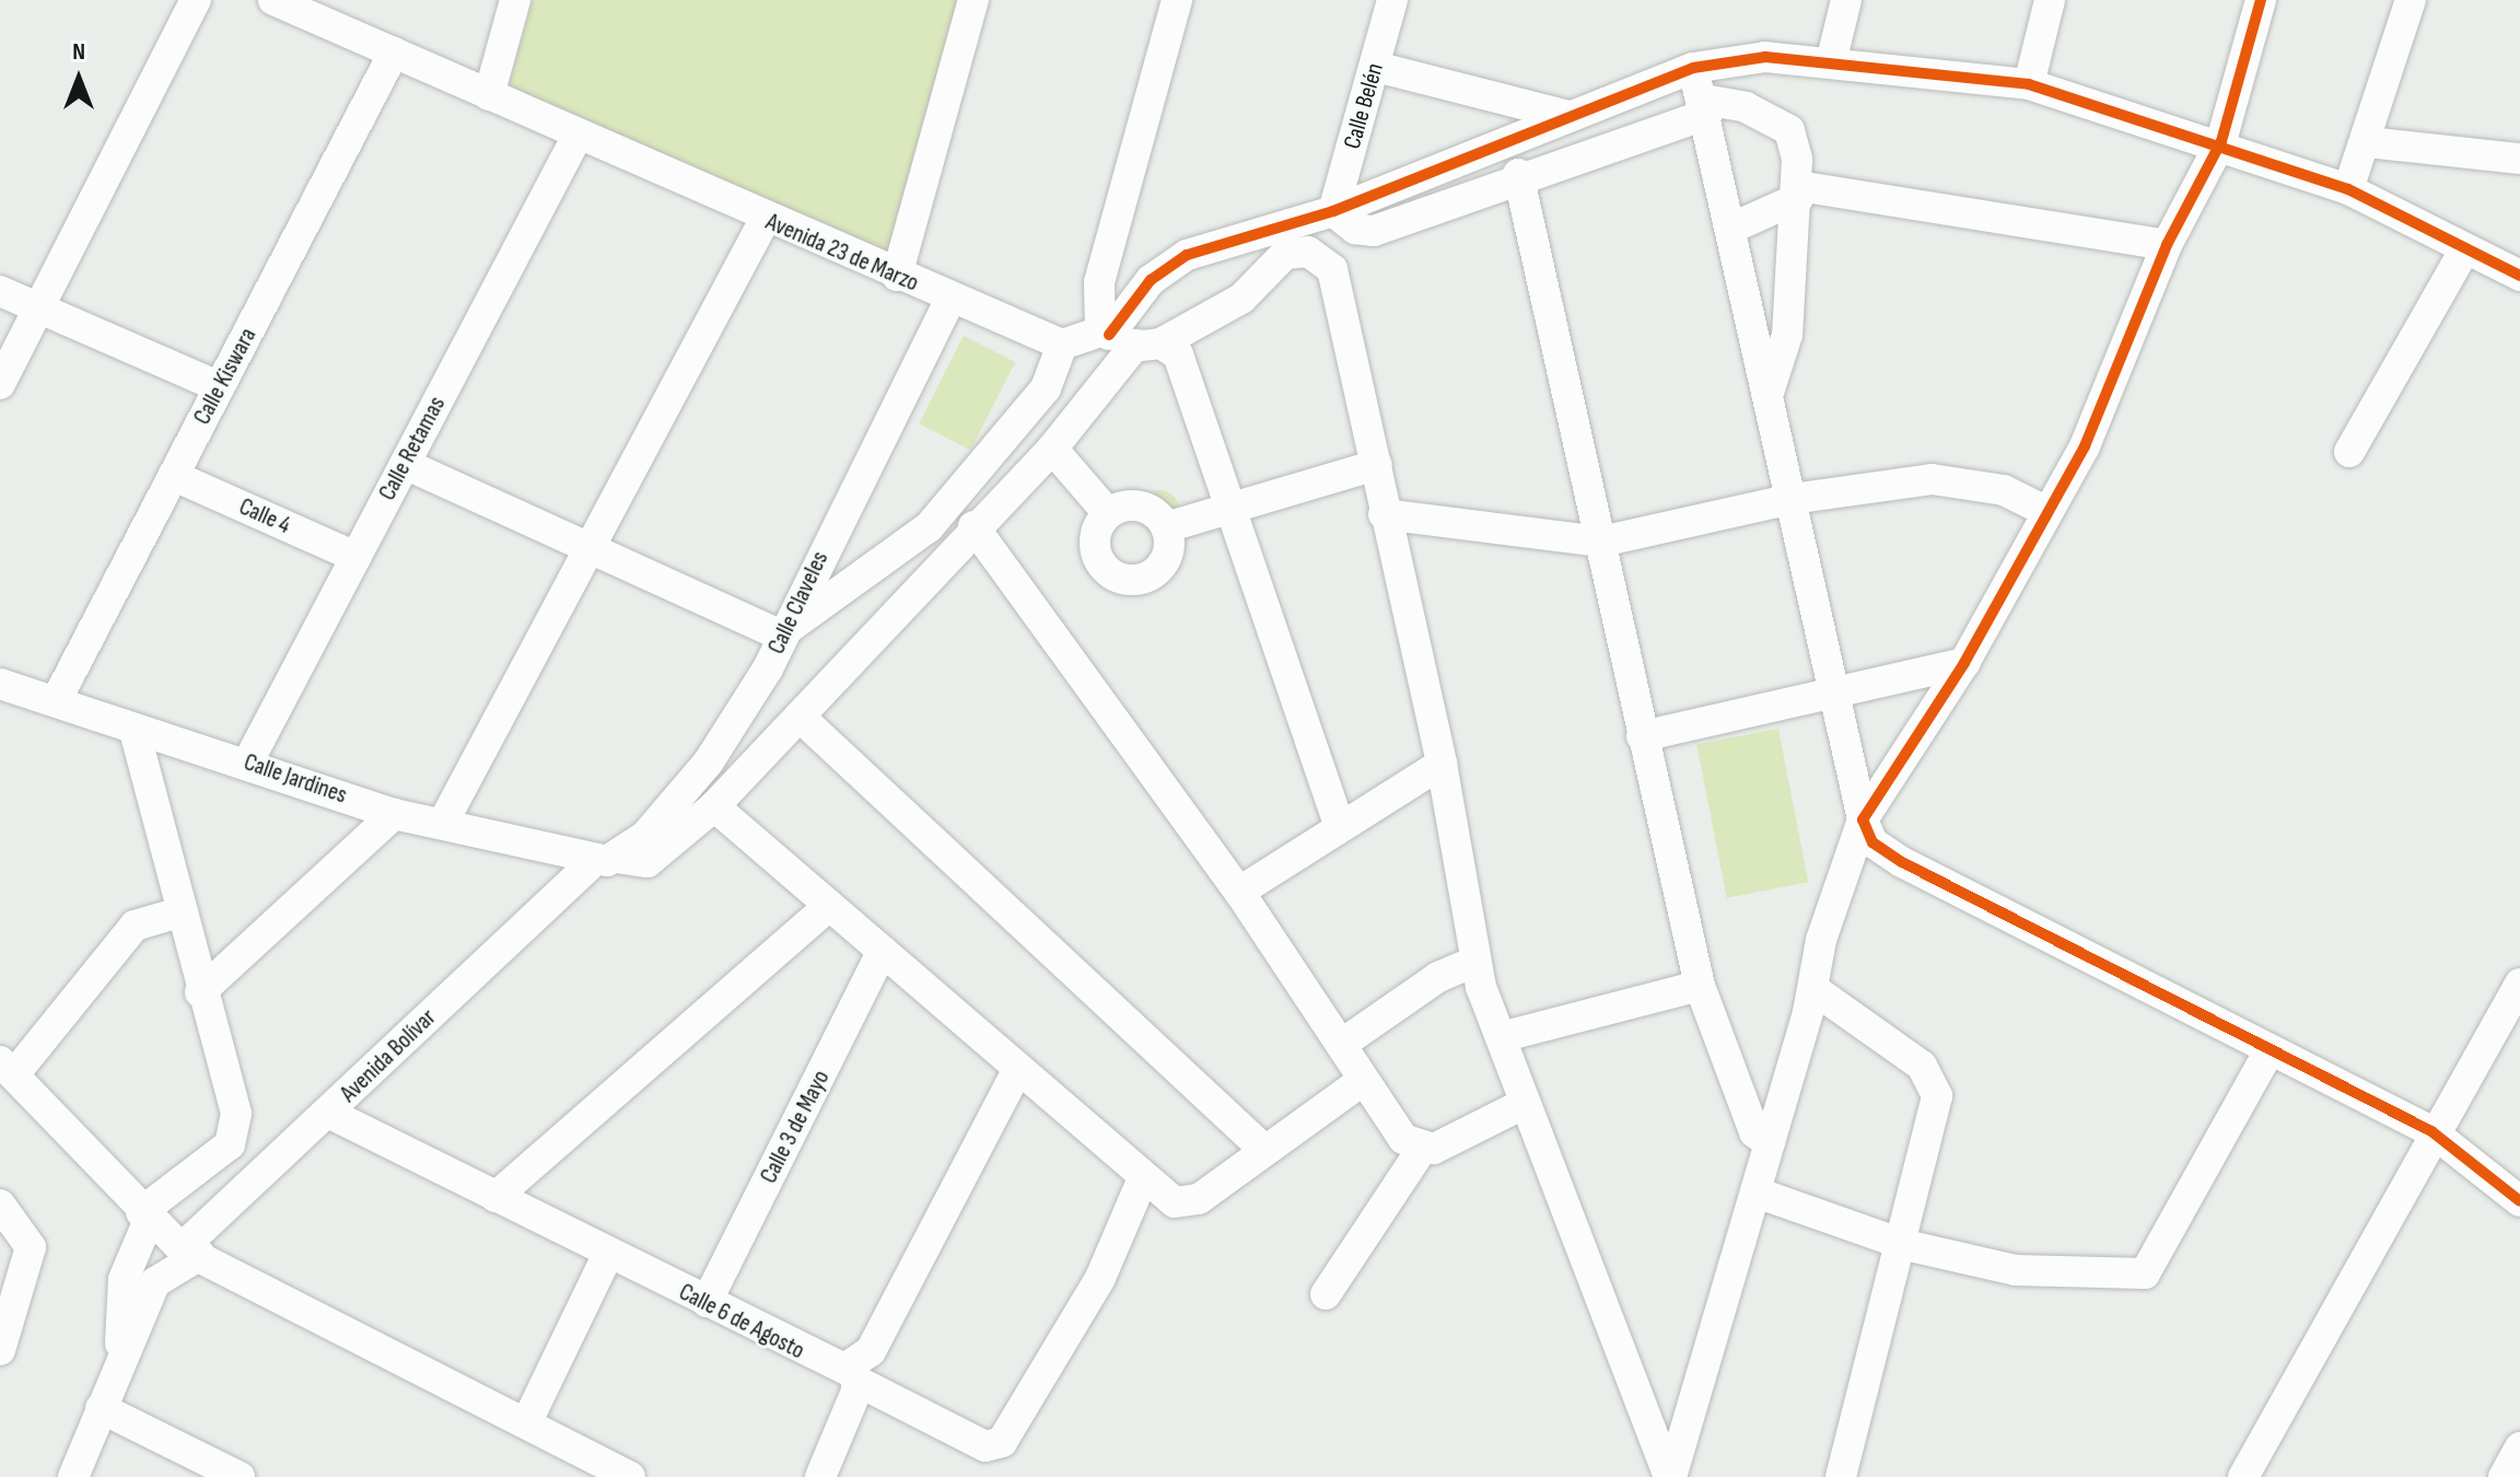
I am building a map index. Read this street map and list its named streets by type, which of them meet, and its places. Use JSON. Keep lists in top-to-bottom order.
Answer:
{
  "streets": {
    "street": [
      "Calle Belén",
      "Avenida 23 de Marzo",
      "Calle Kiswara",
      "Calle Retamas",
      "Calle 4",
      "Calle Claveles",
      "Calle Jardines",
      "Avenida Bolívar",
      "Calle 3 de Mayo",
      "Calle 6 de Agosto"
    ]
  },
  "crossings": [
    ["Calle Belén", "Calle Jardines"],
    ["Avenida 23 de Marzo", "Calle Kiswara"],
    ["Avenida 23 de Marzo", "Calle Retamas"],
    ["Avenida 23 de Marzo", "Calle Claveles"],
    ["Calle Kiswara", "Calle 4"],
    ["Calle Kiswara", "Calle Jardines"],
    ["Calle Retamas", "Calle 4"],
    ["Calle Retamas", "Calle Jardines"],
    ["Calle Claveles", "Calle Jardines"],
    ["Calle Claveles", "Avenida Bolívar"],
    ["Calle Jardines", "Avenida Bolívar"],
    ["Avenida Bolívar", "Calle 6 de Agosto"],
    ["Calle 3 de Mayo", "Calle 6 de Agosto"]
  ],
  "north": "top"
}
